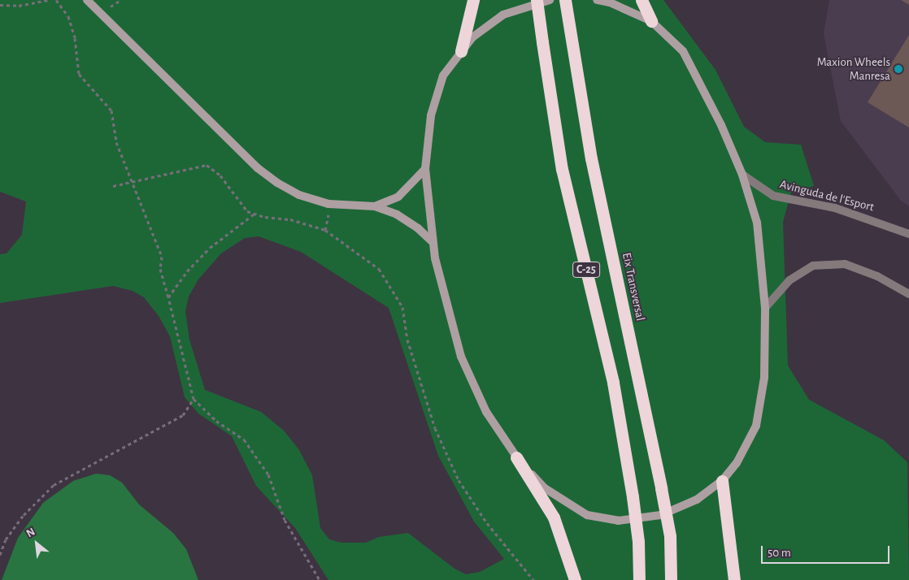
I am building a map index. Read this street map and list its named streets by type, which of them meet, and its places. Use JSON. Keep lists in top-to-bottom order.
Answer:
{
  "streets": {
    "highway": ["C-25", "Eix Transversal"],
    "street": ["Avinguda de l'Esport"]
  },
  "places": ["Maxion Wheels Manresa"],
  "scale_bar": "50 m",
  "north": "top left"
}
